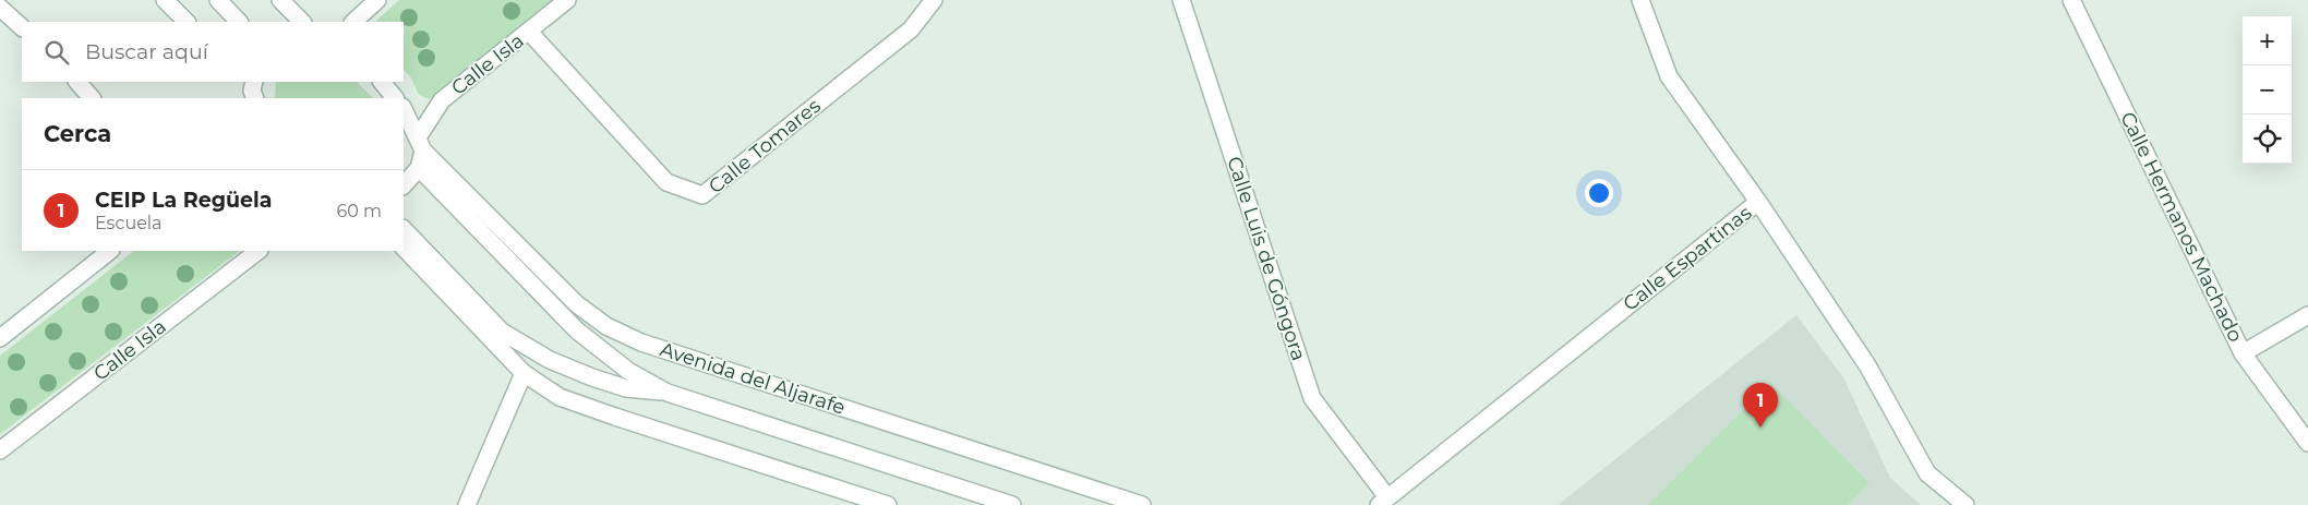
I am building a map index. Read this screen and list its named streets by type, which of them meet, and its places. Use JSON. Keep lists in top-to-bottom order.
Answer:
{
  "streets": {
    "street": [
      "Calle Isla",
      "Calle Tomares",
      "Calle Hermanos Machado",
      "Calle Luis de Góngora",
      "Calle Espartinas",
      "Avenida del Aljarafe"
    ]
  },
  "crossings": [
    ["Calle Isla", "Calle Tomares"],
    ["Calle Isla", "Avenida del Aljarafe"],
    ["Calle Luis de Góngora", "Calle Espartinas"]
  ],
  "page": {
    "map_buttons": ["+", "−"],
    "search": "Buscar aquí",
    "heading": "Cerca",
    "list": [
      {
        "mark": "1",
        "name": "CEIP La Regüela",
        "note": "Escuela",
        "value": "60 m"
      }
    ],
    "pins": "1"
  }
}
